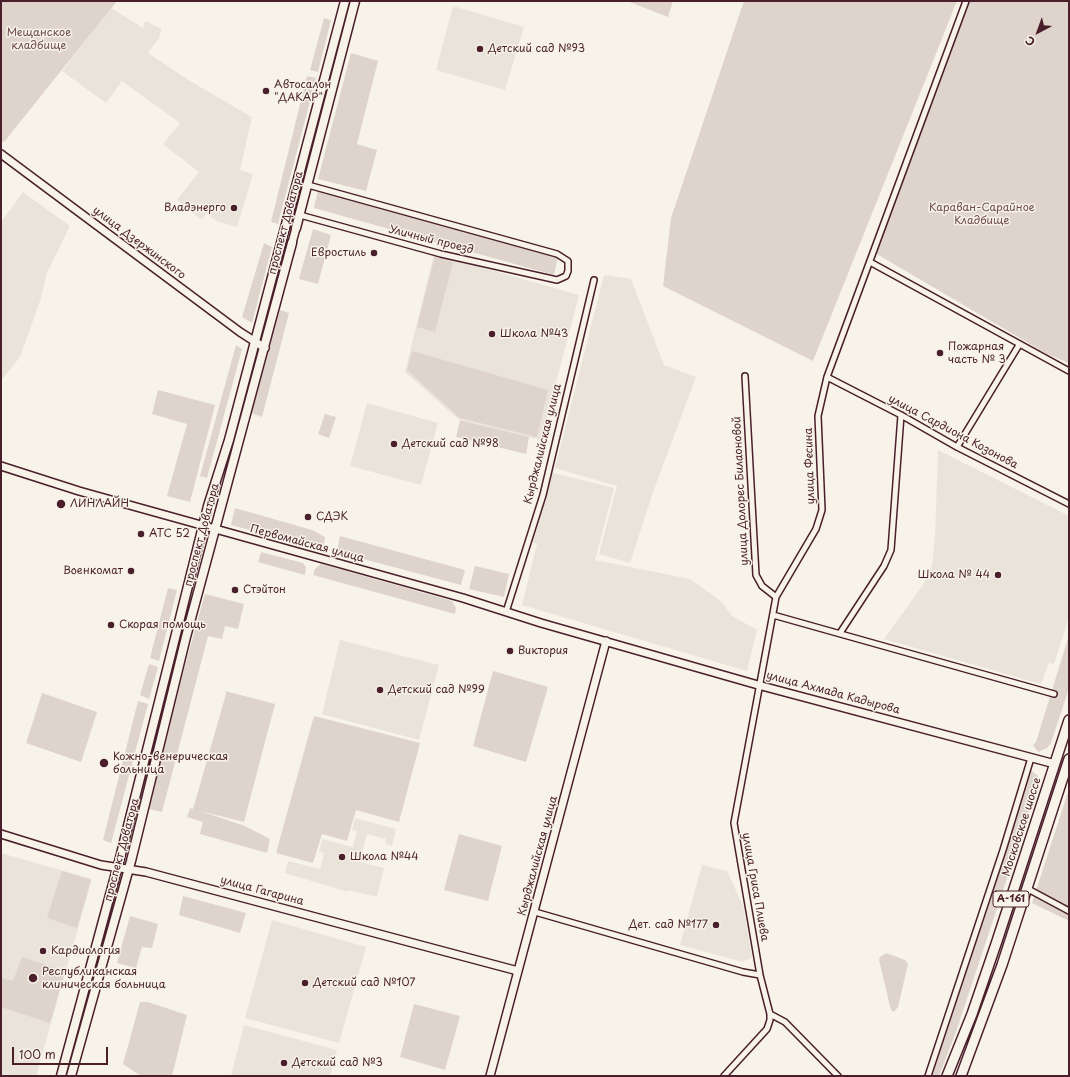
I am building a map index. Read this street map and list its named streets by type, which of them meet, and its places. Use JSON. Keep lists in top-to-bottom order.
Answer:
{
  "streets": {
    "highway": ["Московское шоссе", "А-161"],
    "main road": ["проспект Доватора"],
    "street": [
      "Уличный проезд",
      "улица Дзержинского",
      "улица Сардиона Козонова",
      "Кырджалийская улица",
      "улица Фесина",
      "улица Долорес Билаоновой",
      "Первомайская улица",
      "улица Ахмада Кадырова",
      "улица Гриса Плиева",
      "улица Гагарина"
    ]
  },
  "crossings": [
    ["проспект Доватора", "Уличный проезд"],
    ["проспект Доватора", "улица Дзержинского"],
    ["проспект Доватора", "Первомайская улица"],
    ["проспект Доватора", "улица Гагарина"],
    ["улица Сардиона Козонова", "улица Фесина"],
    ["Кырджалийская улица", "Первомайская улица"],
    ["Кырджалийская улица", "улица Ахмада Кадырова"],
    ["Кырджалийская улица", "улица Гагарина"],
    ["улица Фесина", "улица Долорес Билаоновой"],
    ["улица Фесина", "улица Гриса Плиева"],
    ["Первомайская улица", "улица Ахмада Кадырова"],
    ["улица Ахмада Кадырова", "Московское шоссе"],
    ["улица Ахмада Кадырова", "улица Гриса Плиева"]
  ],
  "parks": ["Мещанское кладбище", "Караван-Сарайное Кладбище"],
  "places": [
    "Детский сад №93",
    "Автосалон \"ДАКАР\"",
    "Владэнерго",
    "Евростиль",
    "Школа №43",
    "Пожарная часть № 3",
    "Детский сад №98",
    "ЛИНЛАЙН",
    "СДЭК",
    "АТС 52",
    "Военкомат",
    "Школа № 44",
    "Стэйтон",
    "Скорая помощь",
    "Виктория",
    "Детский сад №99",
    "Кожно-венерическая больница",
    "Школа №44",
    "Дет. сад №177",
    "Кардиология",
    "Республиканская клиническая больница",
    "Детский сад №107",
    "Детский сад №3"
  ],
  "scale_bar": "100 m",
  "north": "bottom left"
}
